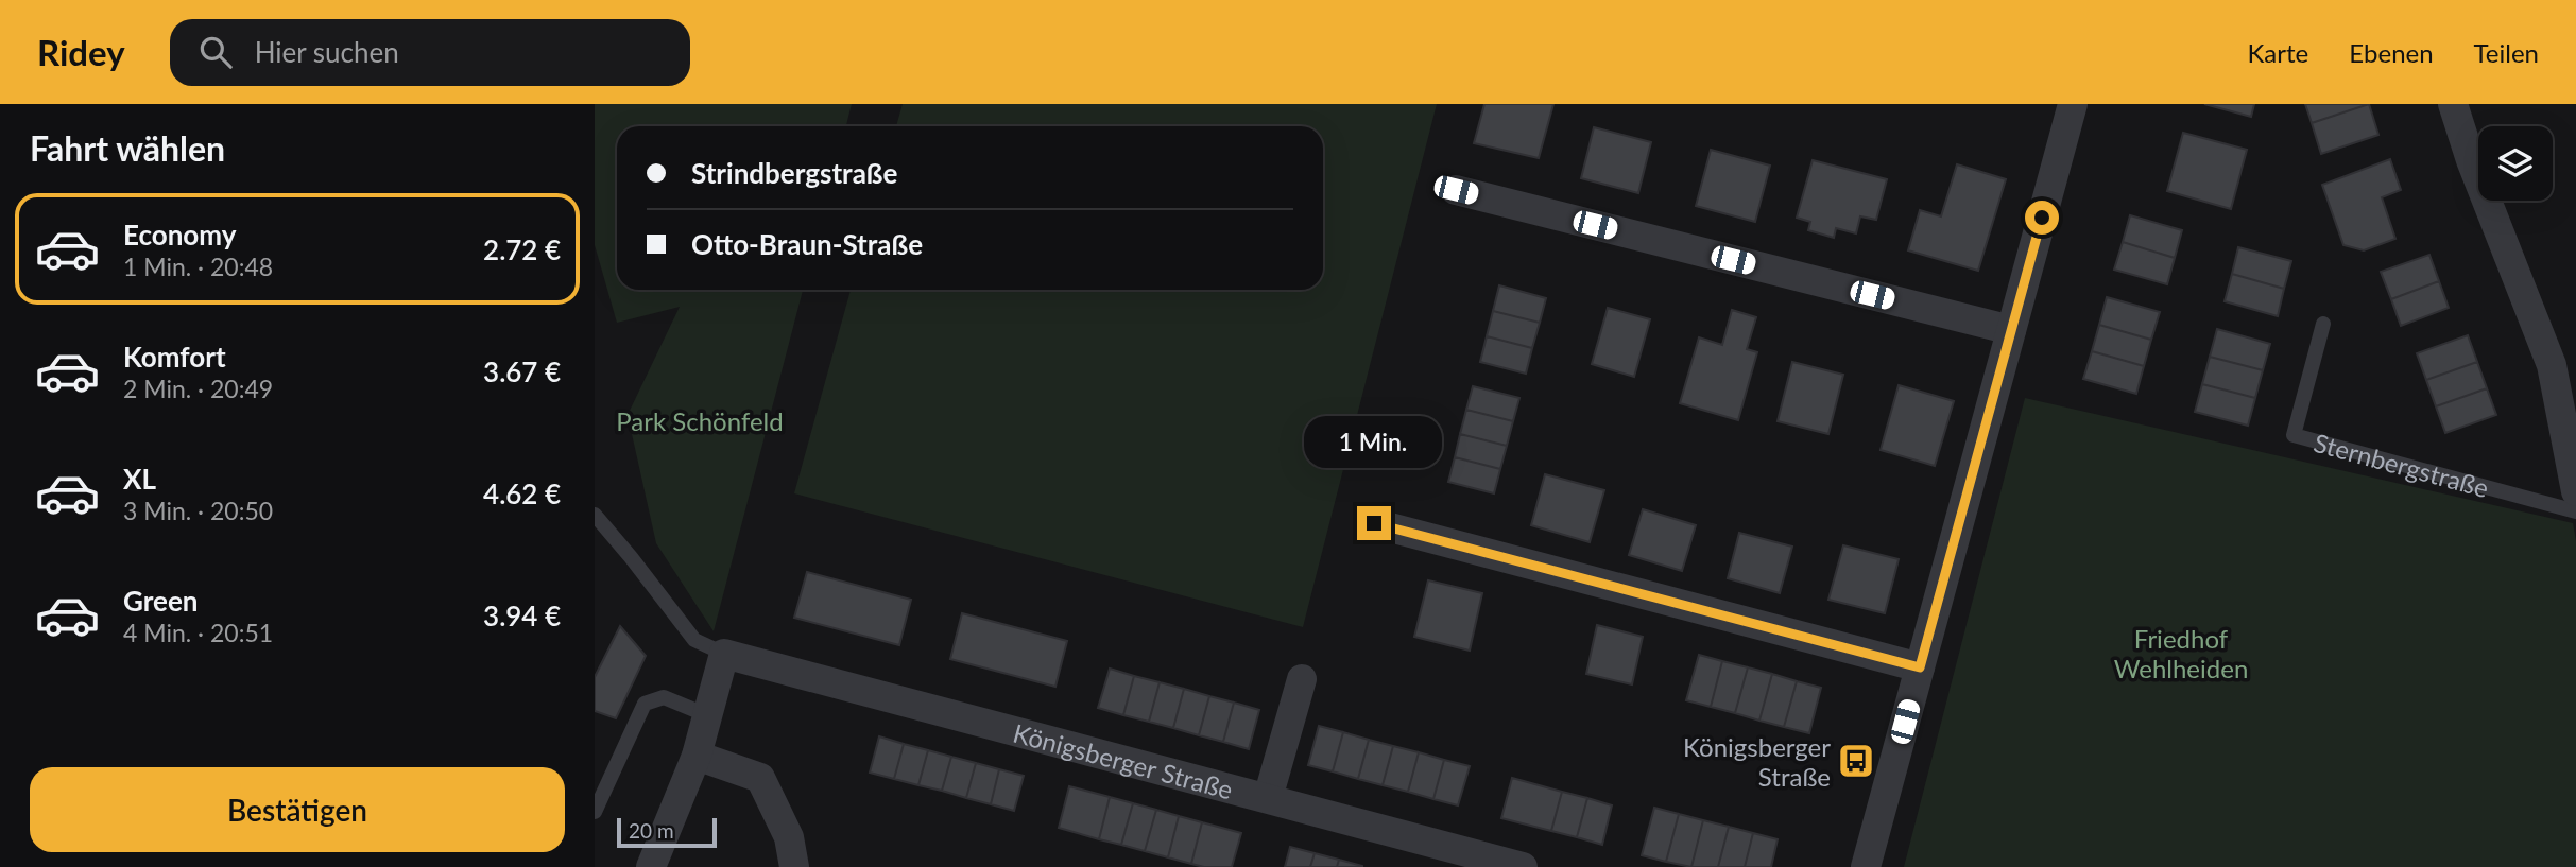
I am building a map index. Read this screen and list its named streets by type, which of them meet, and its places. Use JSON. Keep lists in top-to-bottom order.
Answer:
{
  "streets": {
    "street": ["Königsberger Straße"],
    "lane": ["Sternbergstraße"]
  },
  "parks": ["Park Schönfeld", "Friedhof Wehlheiden"],
  "places": {
    "bus stop": ["Königsberger Straße"]
  },
  "scale_bar": "20 m",
  "page": {
    "header": "Ridey",
    "search": "Hier suchen",
    "nav": ["Karte", "Ebenen", "Teilen"],
    "heading": "Fahrt wählen",
    "banner": ["Strindbergstraße", "Otto-Braun-Straße"],
    "list": [
      {
        "name": "Economy",
        "note": "1 Min. · 20:48",
        "value": "2.72 €"
      },
      {
        "name": "Komfort",
        "note": "2 Min. · 20:49",
        "value": "3.67 €"
      },
      {
        "name": "XL",
        "note": "3 Min. · 20:50",
        "value": "4.62 €"
      },
      {
        "name": "Green",
        "note": "4 Min. · 20:51",
        "value": "3.94 €"
      }
    ],
    "bubble": "1 Min.",
    "buttons": "Bestätigen",
    "scale": "20 m"
  }
}
